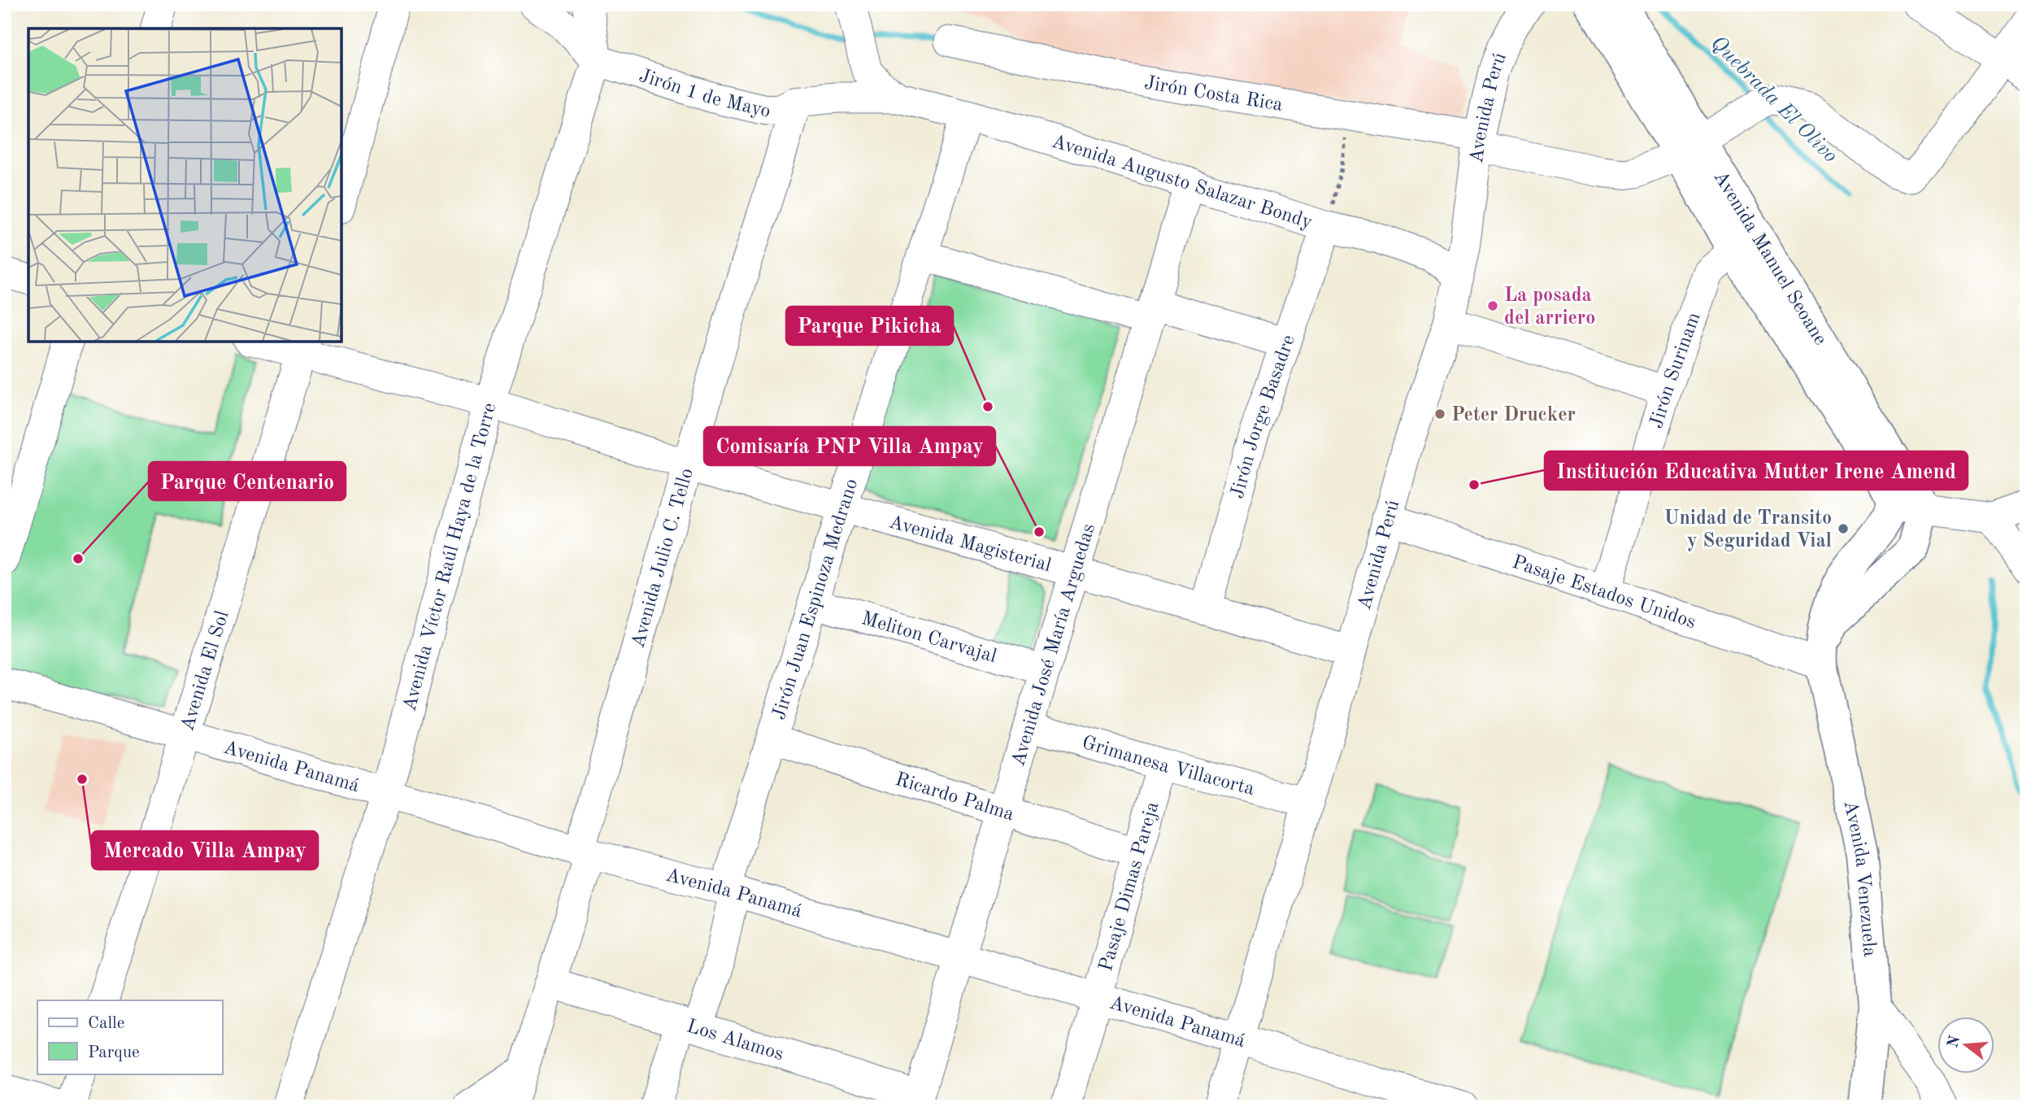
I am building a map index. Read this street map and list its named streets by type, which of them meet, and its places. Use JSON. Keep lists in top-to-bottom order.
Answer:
{
  "streets": {
    "highway": ["Avenida Manuel Seoane", "Avenida Venezuela"],
    "street": [
      "Jirón 1 de Mayo",
      "Jirón Costa Rica",
      "Avenida Perú",
      "Avenida Augusto Salazar Bondy",
      "Jirón Surinam",
      "Jirón Jorge Basadre",
      "Avenida Magisterial",
      "Avenida Víctor Raúl Haya de la Torre",
      "Avenida Julio C. Tello",
      "Pasaje Estados Unidos",
      "Jirón Juan Espinoza Medrano",
      "Meliton Carvajal",
      "Avenida José María Arguedas",
      "Avenida El Sol",
      "Grimanesa Villacorta",
      "Avenida Panamá",
      "Ricardo Palma",
      "Pasaje Dimas Pareja",
      "Los Alamos"
    ]
  },
  "crossings": [
    ["Jirón 1 de Mayo", "Avenida Augusto Salazar Bondy"],
    ["Jirón 1 de Mayo", "Avenida Víctor Raúl Haya de la Torre"],
    ["Jirón 1 de Mayo", "Avenida Julio C. Tello"],
    ["Jirón Costa Rica", "Avenida Perú"],
    ["Jirón Costa Rica", "Avenida Manuel Seoane"],
    ["Avenida Perú", "Avenida Augusto Salazar Bondy"],
    ["Avenida Perú", "Avenida Magisterial"],
    ["Avenida Perú", "Pasaje Estados Unidos"],
    ["Avenida Perú", "Grimanesa Villacorta"],
    ["Avenida Perú", "Avenida Panamá"],
    ["Avenida Augusto Salazar Bondy", "Jirón Jorge Basadre"],
    ["Avenida Augusto Salazar Bondy", "Jirón Juan Espinoza Medrano"],
    ["Avenida Augusto Salazar Bondy", "Avenida José María Arguedas"],
    ["Avenida Manuel Seoane", "Jirón Surinam"],
    ["Avenida Manuel Seoane", "Avenida Venezuela"],
    ["Jirón Surinam", "Pasaje Estados Unidos"],
    ["Jirón Jorge Basadre", "Avenida Magisterial"],
    ["Avenida Magisterial", "Avenida Víctor Raúl Haya de la Torre"],
    ["Avenida Magisterial", "Avenida Julio C. Tello"],
    ["Avenida Magisterial", "Jirón Juan Espinoza Medrano"],
    ["Avenida Magisterial", "Avenida José María Arguedas"],
    ["Avenida Magisterial", "Avenida El Sol"],
    ["Avenida Víctor Raúl Haya de la Torre", "Avenida Panamá"],
    ["Avenida Julio C. Tello", "Avenida Panamá"],
    ["Avenida Julio C. Tello", "Los Alamos"],
    ["Pasaje Estados Unidos", "Avenida Venezuela"],
    ["Jirón Juan Espinoza Medrano", "Meliton Carvajal"],
    ["Jirón Juan Espinoza Medrano", "Avenida Panamá"],
    ["Jirón Juan Espinoza Medrano", "Ricardo Palma"],
    ["Jirón Juan Espinoza Medrano", "Los Alamos"],
    ["Meliton Carvajal", "Avenida José María Arguedas"],
    ["Avenida José María Arguedas", "Grimanesa Villacorta"],
    ["Avenida José María Arguedas", "Avenida Panamá"],
    ["Avenida José María Arguedas", "Ricardo Palma"],
    ["Avenida José María Arguedas", "Los Alamos"],
    ["Avenida El Sol", "Avenida Panamá"],
    ["Grimanesa Villacorta", "Pasaje Dimas Pareja"],
    ["Avenida Panamá", "Pasaje Dimas Pareja"],
    ["Ricardo Palma", "Pasaje Dimas Pareja"]
  ],
  "water": ["Quebrada El Olivo"],
  "places": [
    "La posada del arriero",
    "Parque Pikicha",
    "Peter Drucker",
    "Institución Educativa Mutter Irene Amend",
    "Unidad de Transito y Seguridad Vial",
    "Comisaría PNP Villa Ampay",
    "Parque Centenario",
    "Mercado Villa Ampay"
  ],
  "legend": ["Calle", "Parque"],
  "north": "left"
}
